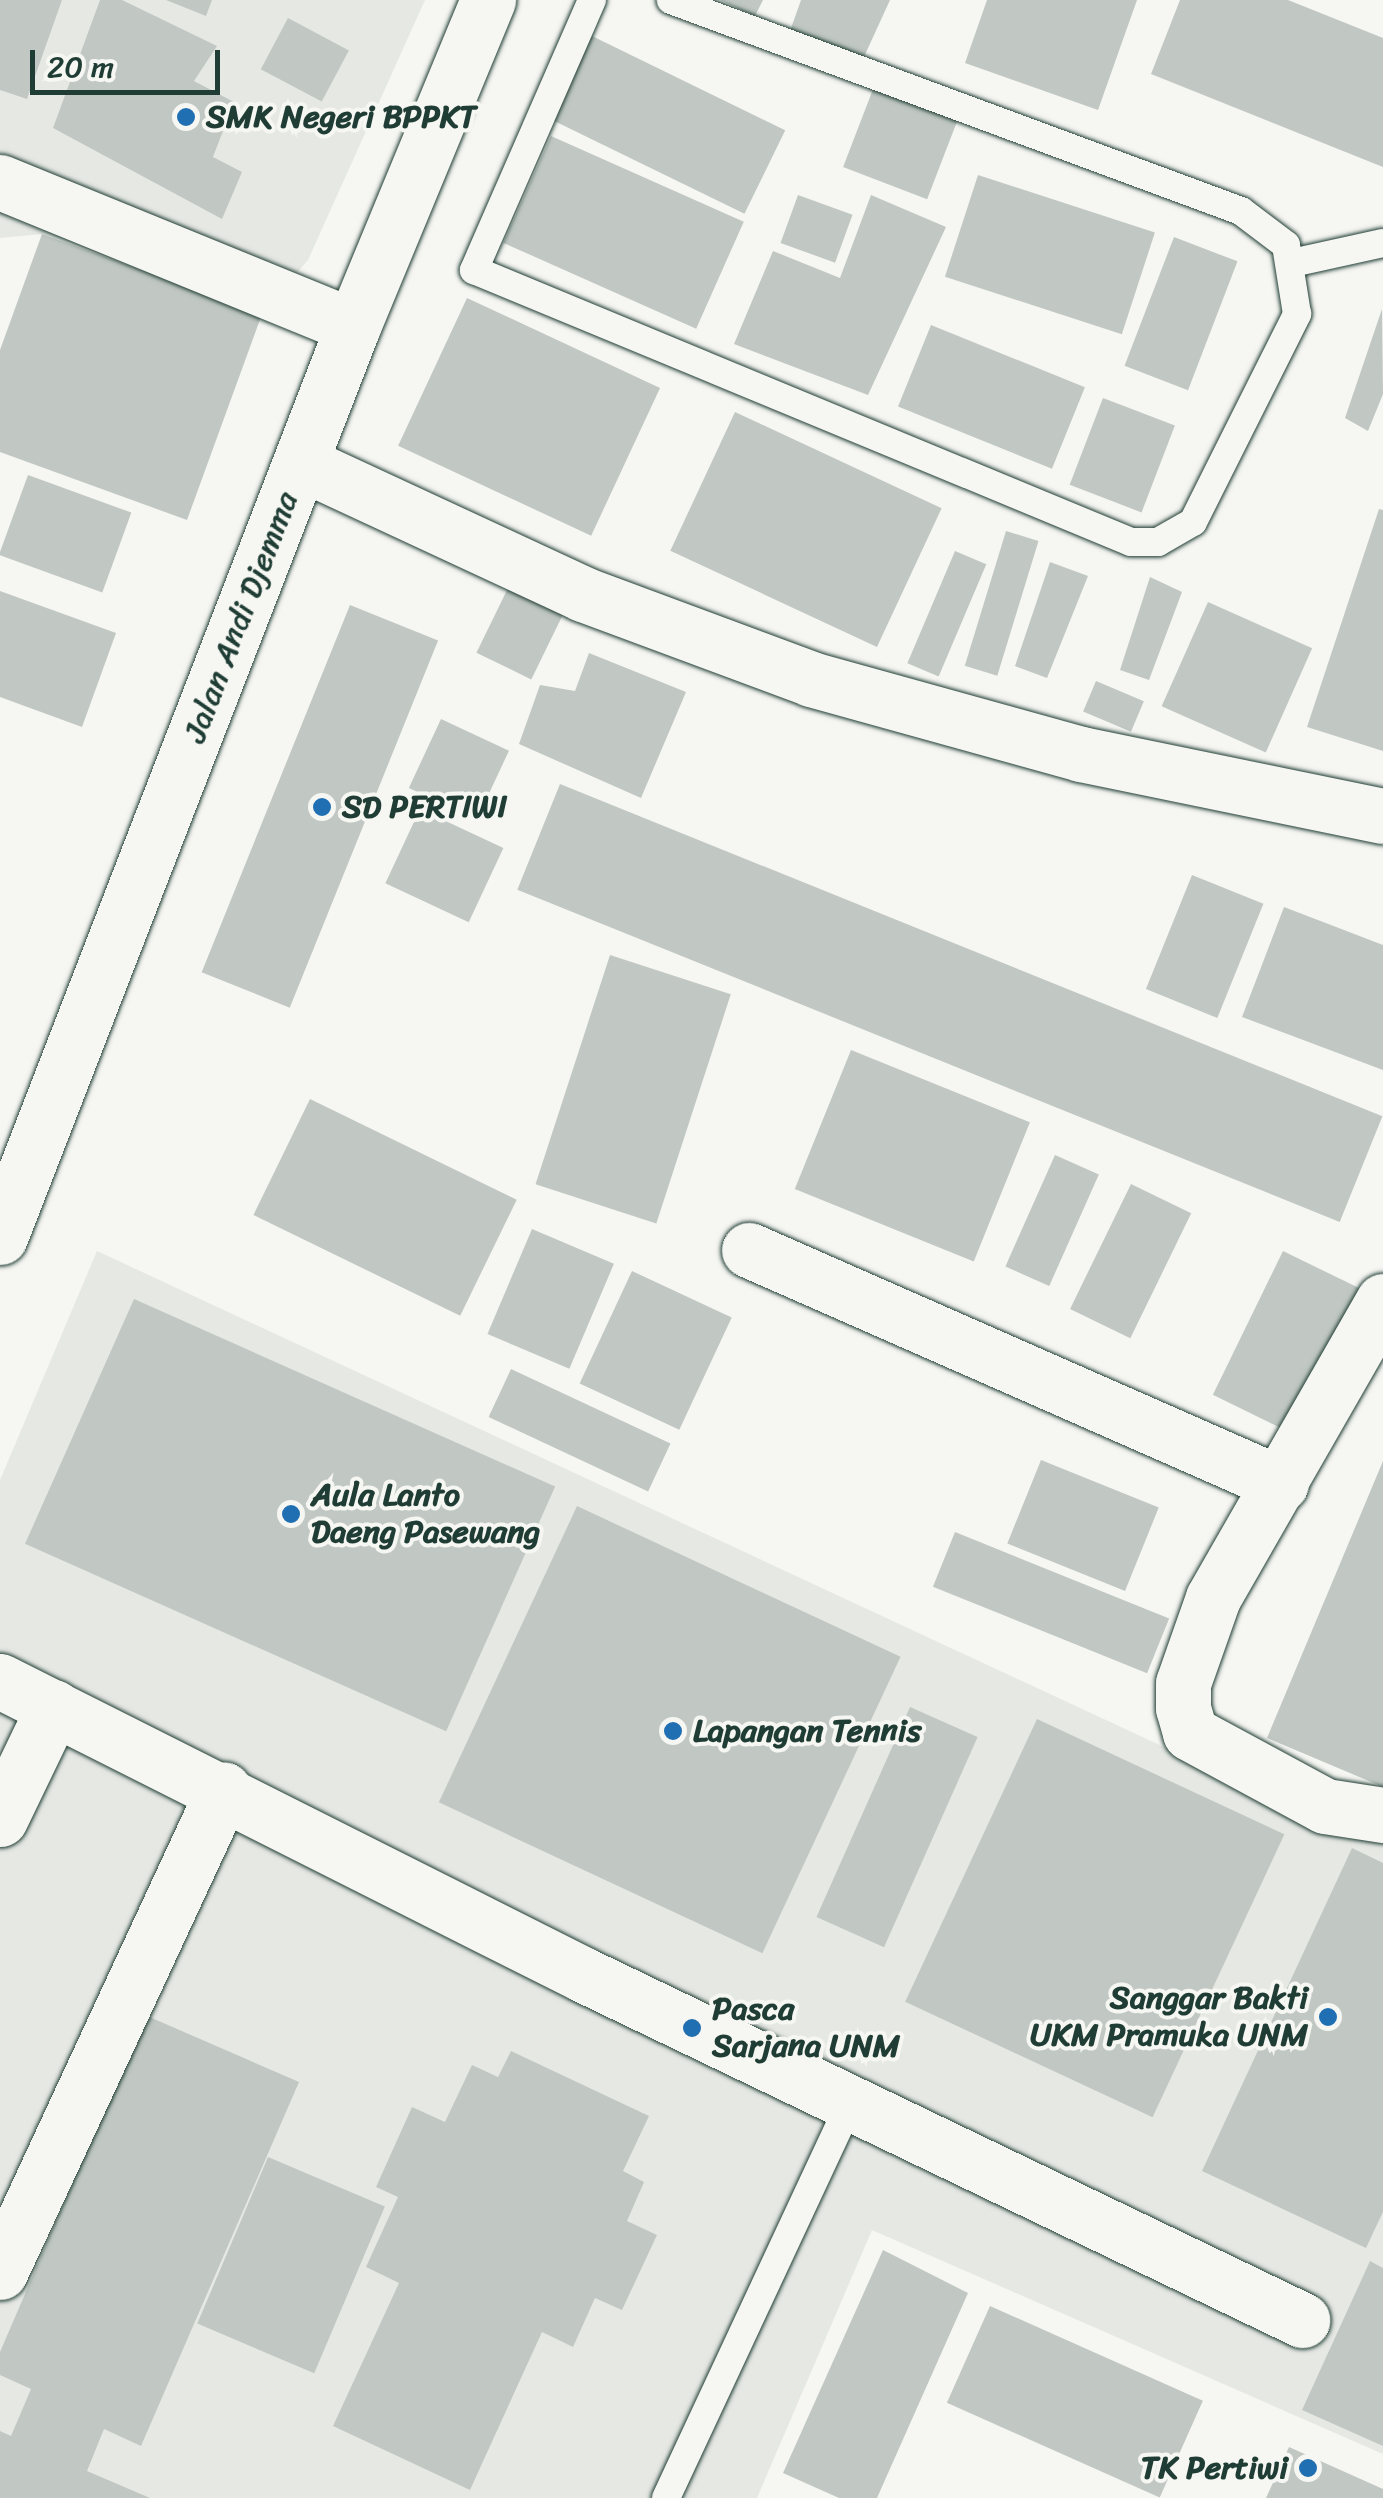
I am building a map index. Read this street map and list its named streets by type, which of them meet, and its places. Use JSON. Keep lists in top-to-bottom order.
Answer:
{
  "streets": {
    "street": ["Jalan Andi Djemma"]
  },
  "places": [
    "SMK Negeri BPPKT",
    "SD PERTIWI",
    "Aula Lanto Daeng Pasewang",
    "Lapangan Tennis",
    "Sanggar Bakti UKM Pramuka UNM",
    "Pasca Sarjana UNM",
    "TK Pertiwi"
  ],
  "scale_bar": "20 m"
}
